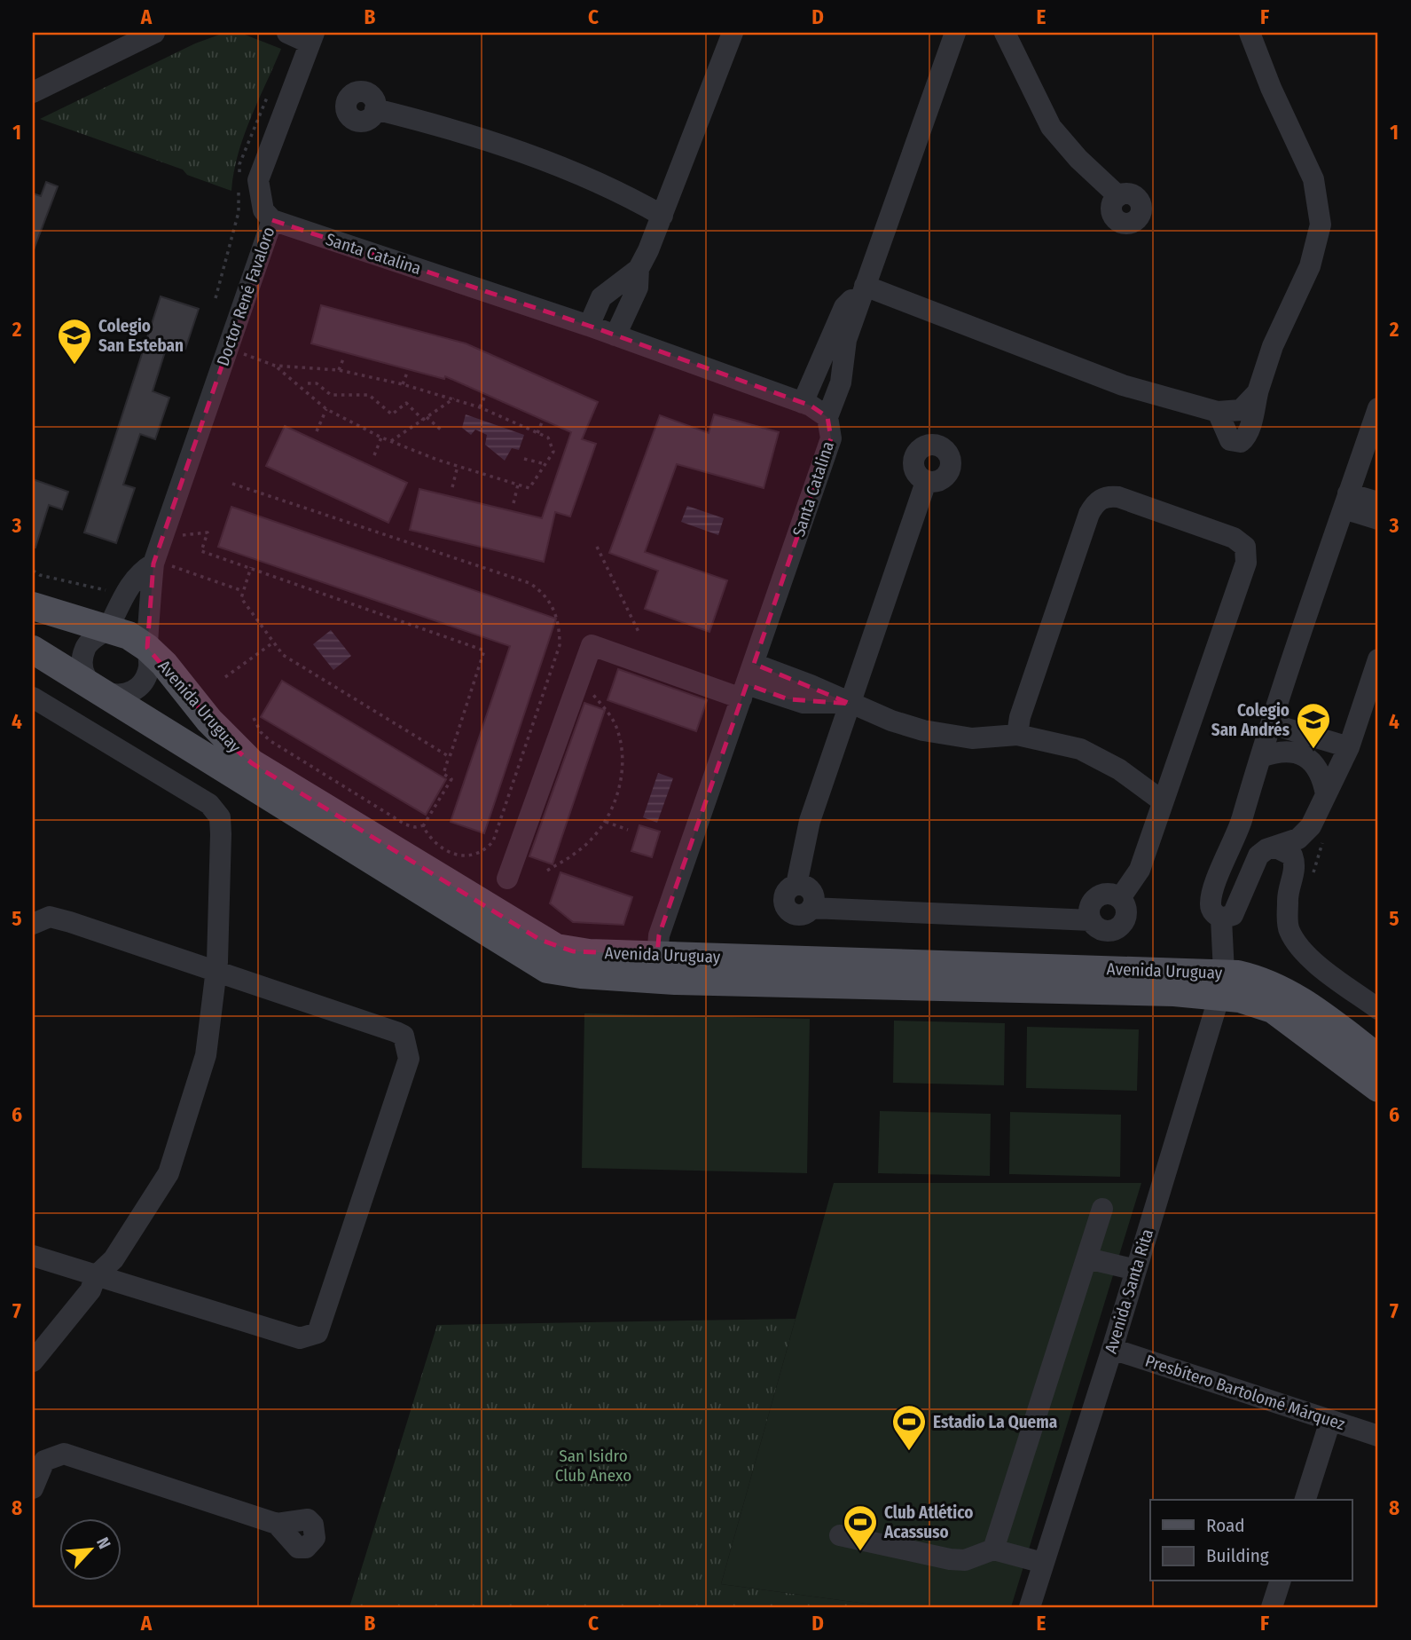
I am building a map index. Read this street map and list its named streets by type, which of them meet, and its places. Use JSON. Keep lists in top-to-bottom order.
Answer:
{
  "streets": {
    "main road": ["Avenida Uruguay"],
    "street": [
      "Santa Catalina",
      "Doctor René Favaloro",
      "Avenida Santa Rita",
      "Presbítero Bartolomé Márquez"
    ]
  },
  "crossings": [
    ["Santa Catalina", "Doctor René Favaloro"],
    ["Santa Catalina", "Avenida Uruguay"],
    ["Avenida Uruguay", "Avenida Santa Rita"],
    ["Avenida Santa Rita", "Presbítero Bartolomé Márquez"]
  ],
  "parks": ["San Isidro Club Anexo"],
  "places": {
    "school or university": ["Colegio San Esteban", "Colegio San Andrés"],
    "sports": ["Estadio La Quema", "Club Atlético Acassuso"]
  },
  "legend": ["Road", "Building"],
  "north": "top right",
  "grid": {
    "columns": [
      "A",
      "B",
      "C",
      "D",
      "E",
      "F"
    ],
    "rows": [
      "1",
      "2",
      "3",
      "4",
      "5",
      "6",
      "7",
      "8"
    ]
  }
}
